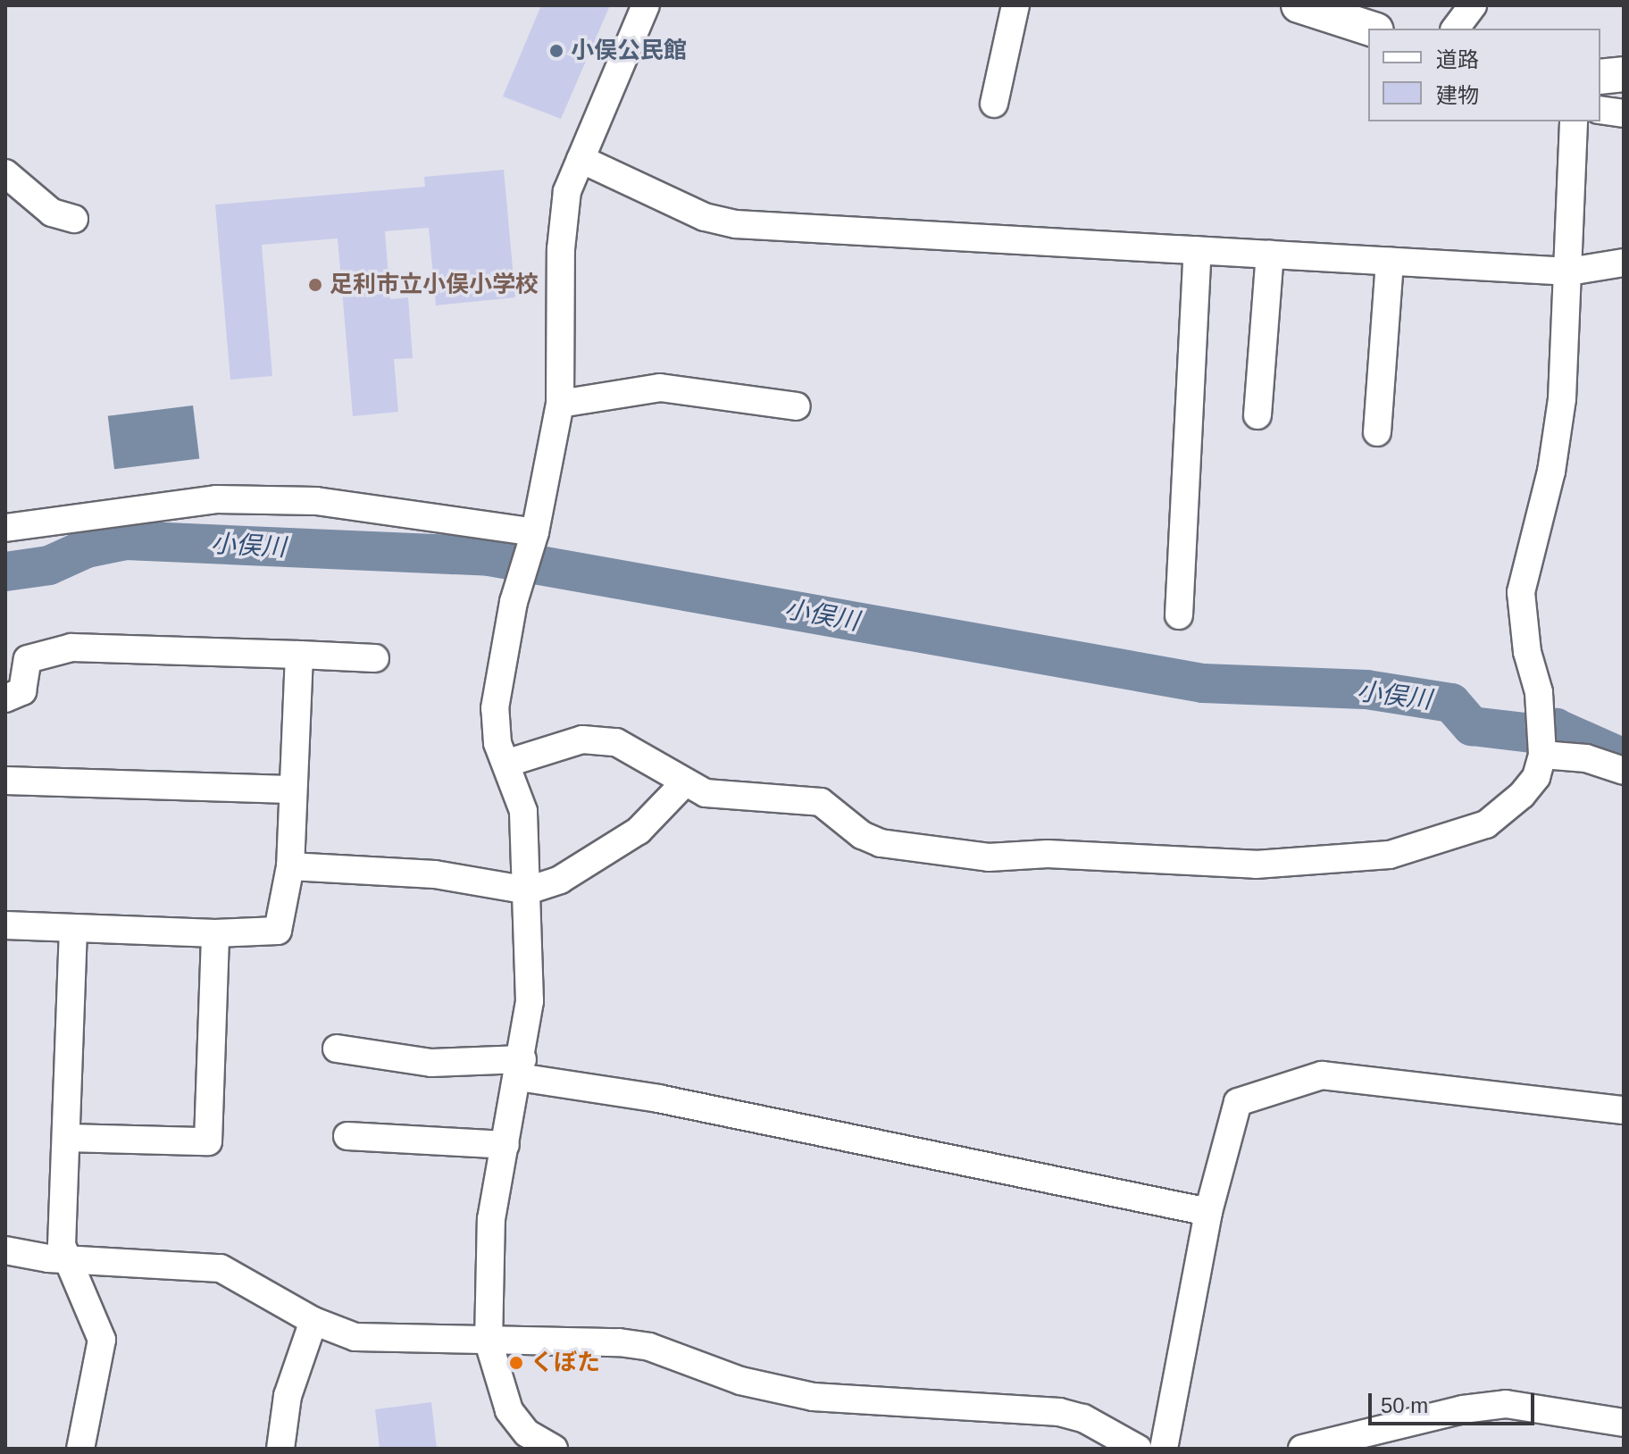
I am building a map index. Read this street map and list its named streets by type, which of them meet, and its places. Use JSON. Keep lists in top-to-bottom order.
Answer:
{
  "water": ["小俣川"],
  "places": ["小俣公民館", "足利市立小俣小学校", "くぼた"],
  "legend": ["道路", "建物"],
  "scale_bar": "50 m"
}
